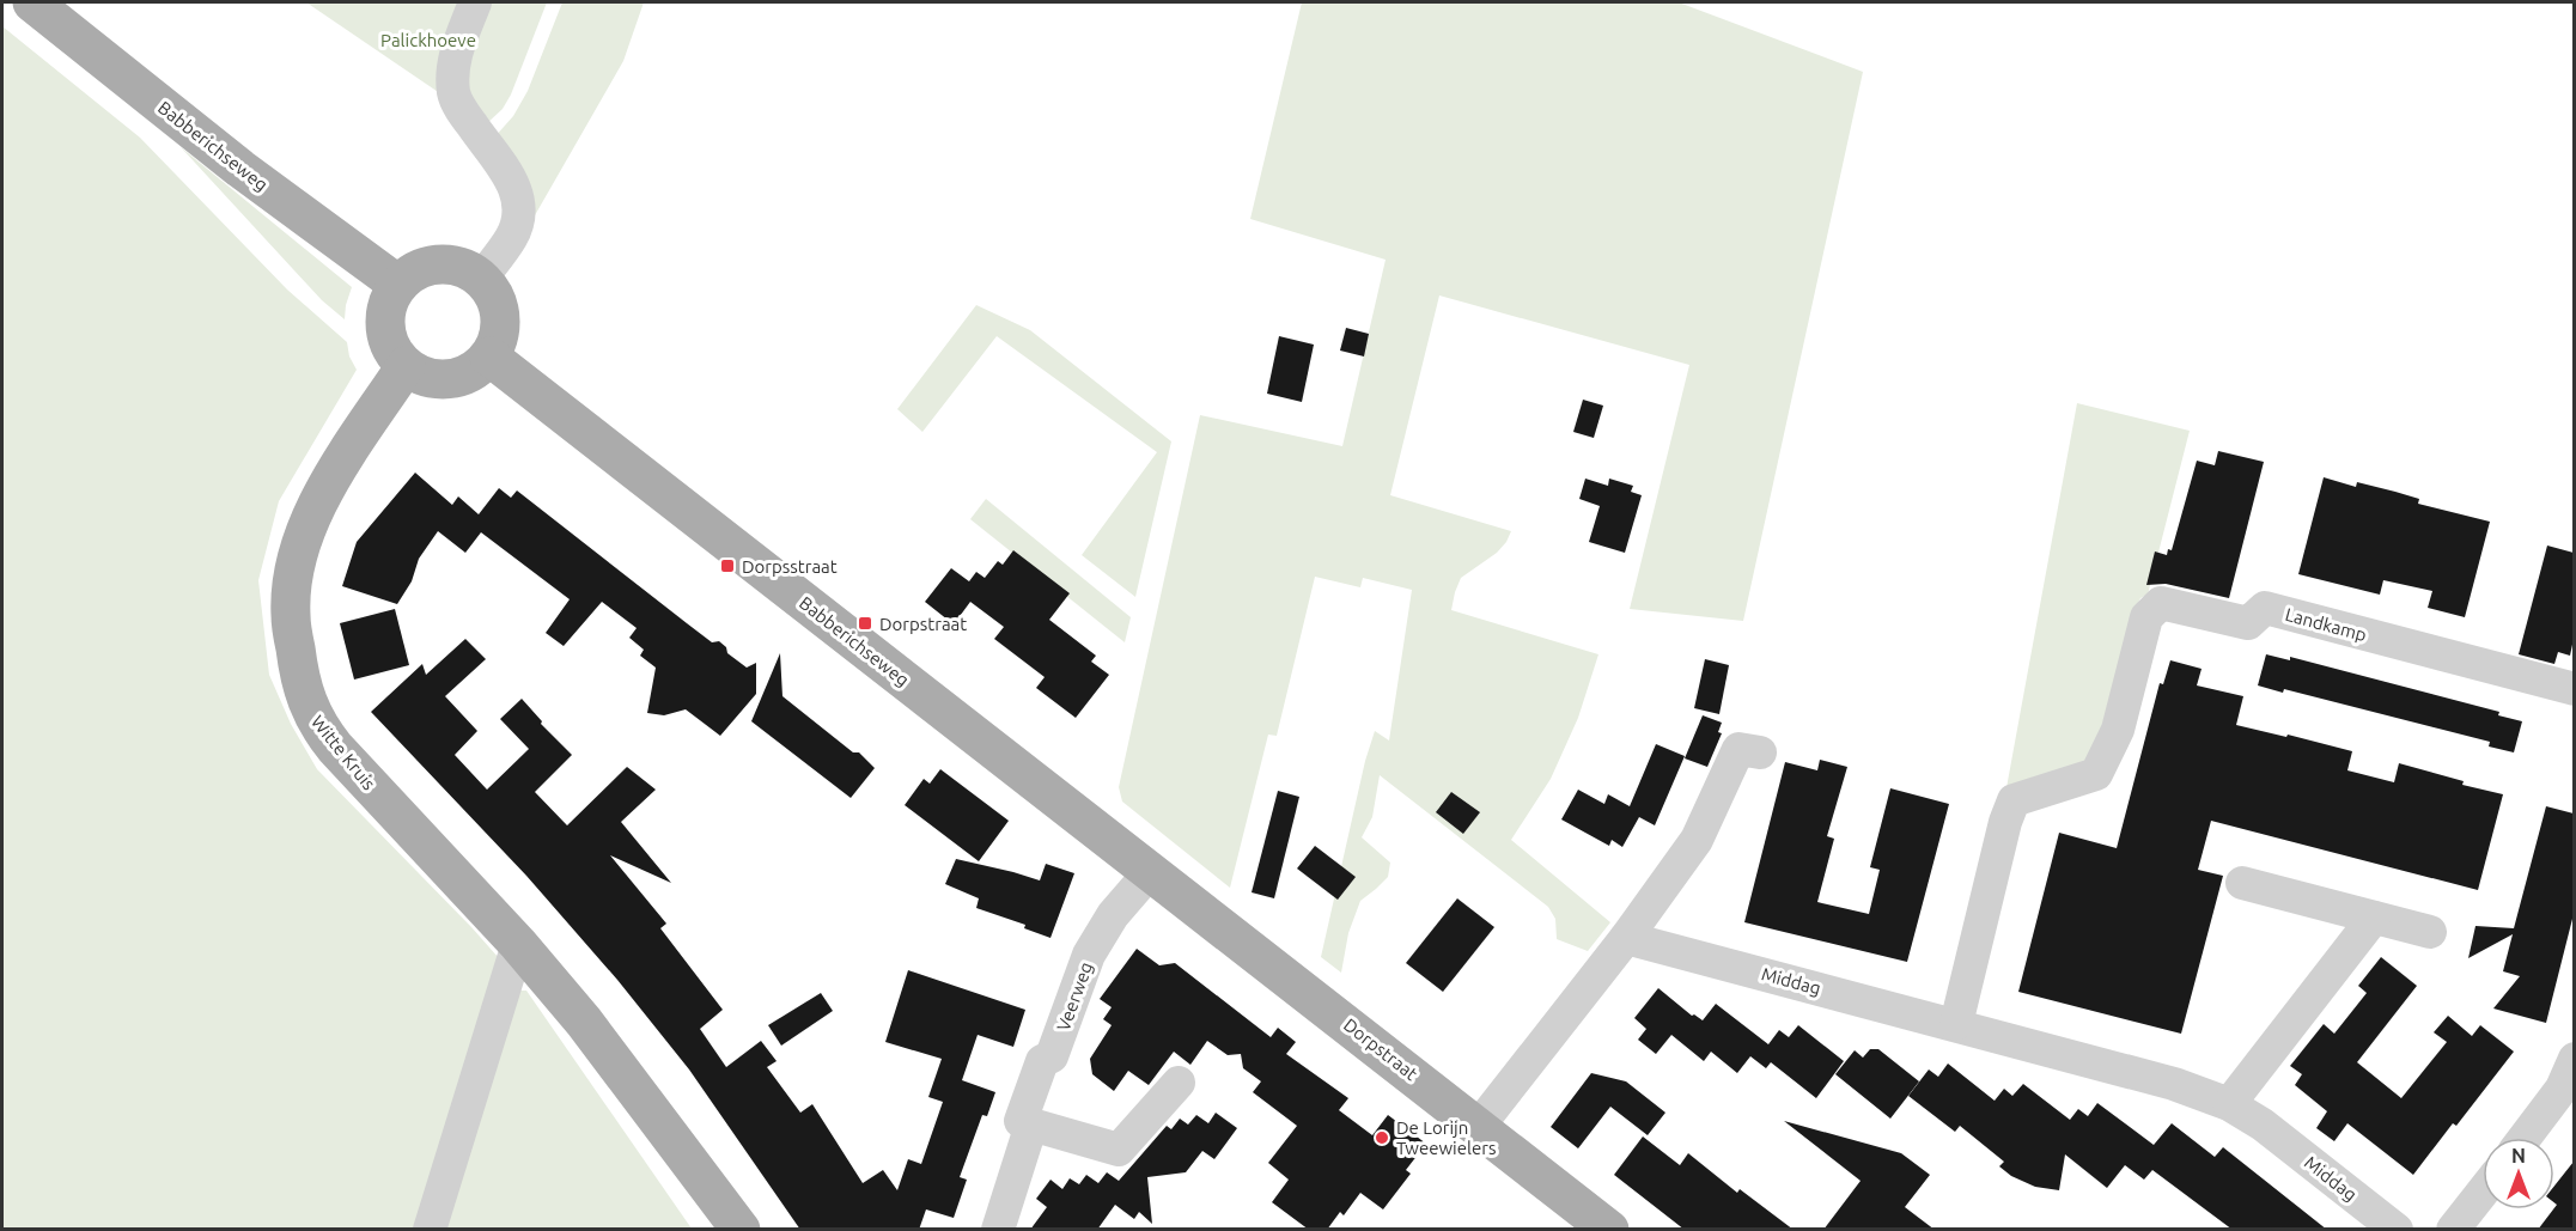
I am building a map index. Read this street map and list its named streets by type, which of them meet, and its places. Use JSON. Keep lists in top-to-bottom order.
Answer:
{
  "streets": {
    "main road": ["Babberichseweg", "Witte Kruis", "Dorpstraat"],
    "street": ["Landkamp", "Middag", "Veerweg"]
  },
  "crossings": [
    ["Babberichseweg", "Witte Kruis"],
    ["Babberichseweg", "Veerweg"],
    ["Babberichseweg", "Dorpstraat"],
    ["Landkamp", "Middag"],
    ["Veerweg", "Dorpstraat"]
  ],
  "parks": ["Palickhoeve"],
  "places": {
    "transit": ["Dorpsstraat", "Dorpstraat"],
    "other": ["De Lorijn Tweewielers"]
  },
  "north": "top"
}
